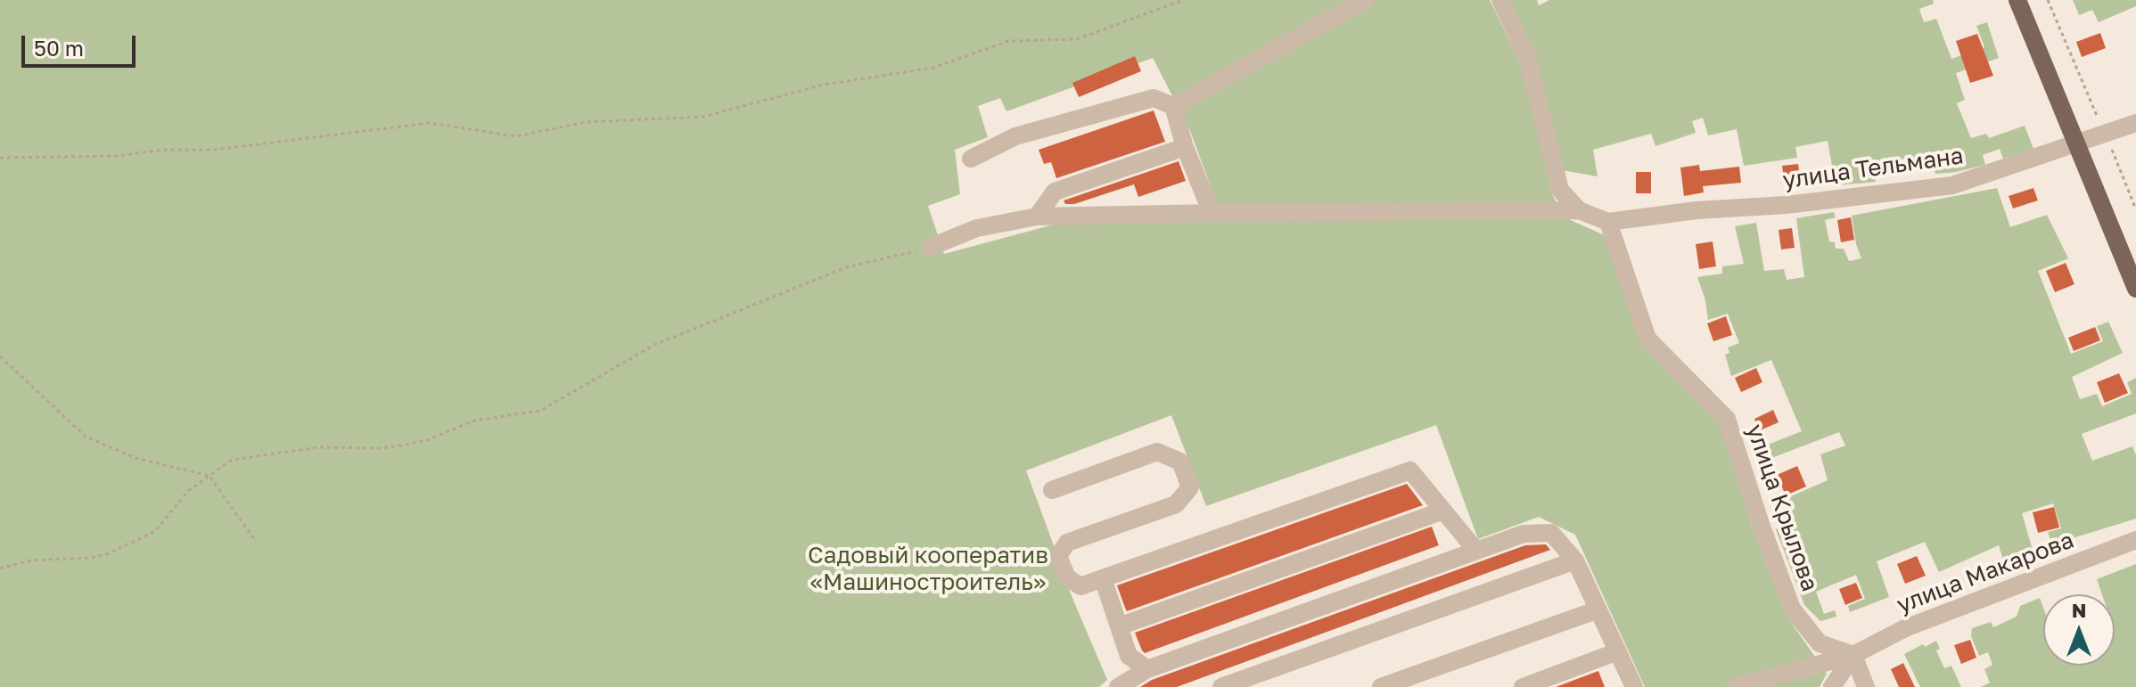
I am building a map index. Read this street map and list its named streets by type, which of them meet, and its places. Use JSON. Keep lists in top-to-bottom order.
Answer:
{
  "streets": {
    "street": ["улица Тельмана", "улица Крылова", "улица Макарова"]
  },
  "crossings": [
    ["улица Тельмана", "улица Крылова"],
    ["улица Крылова", "улица Макарова"]
  ],
  "parks": ["Садовый кооператив «Машиностроитель»"],
  "scale_bar": "50 m",
  "north": "top"
}
